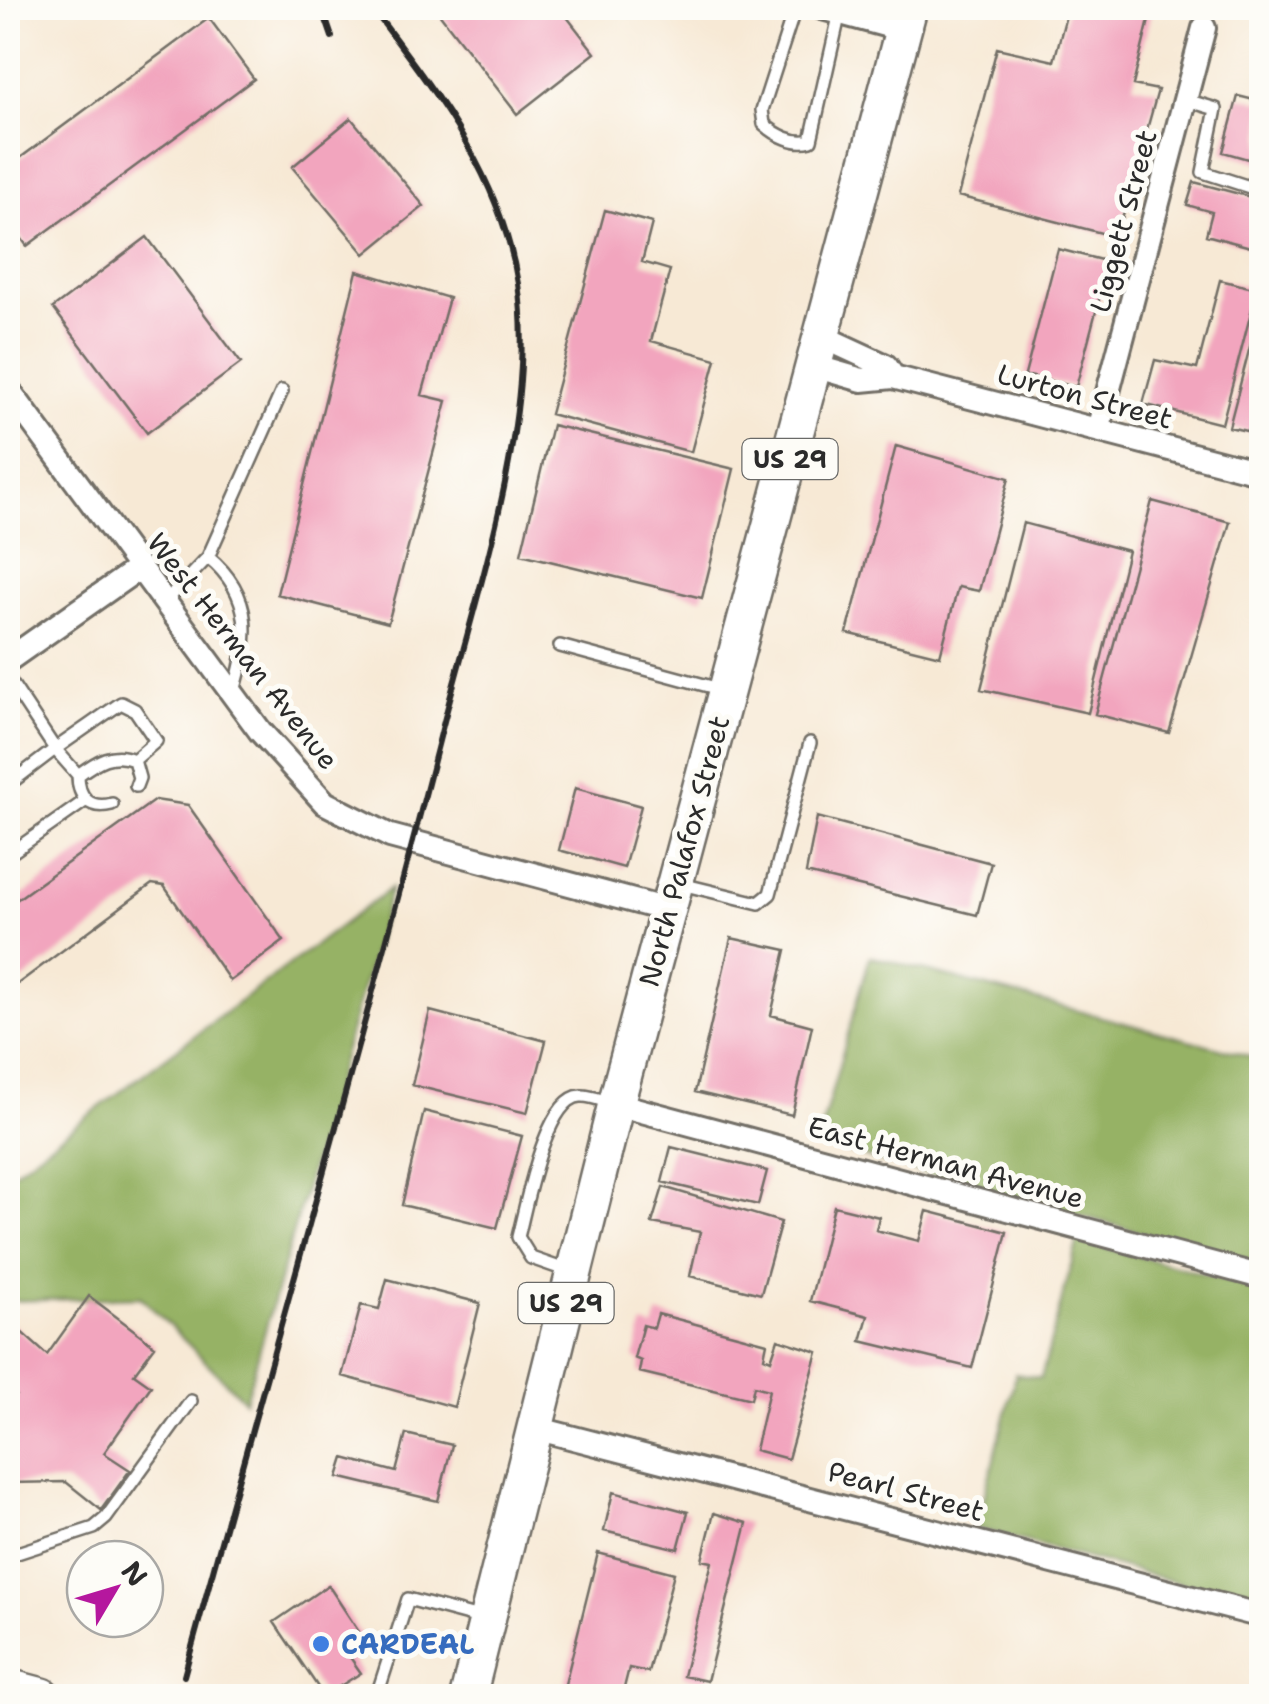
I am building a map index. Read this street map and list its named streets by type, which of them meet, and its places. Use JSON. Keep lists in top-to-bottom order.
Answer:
{
  "streets": {
    "main road": ["US 29", "North Palafox Street"],
    "street": [
      "Liggett Street",
      "Lurton Street",
      "West Herman Avenue",
      "East Herman Avenue",
      "Pearl Street"
    ]
  },
  "crossings": [
    ["Liggett Street", "Lurton Street"],
    ["Lurton Street", "North Palafox Street"],
    ["West Herman Avenue", "North Palafox Street"],
    ["North Palafox Street", "East Herman Avenue"],
    ["North Palafox Street", "Pearl Street"]
  ],
  "places": ["CARDEAL"],
  "north": "top right"
}
